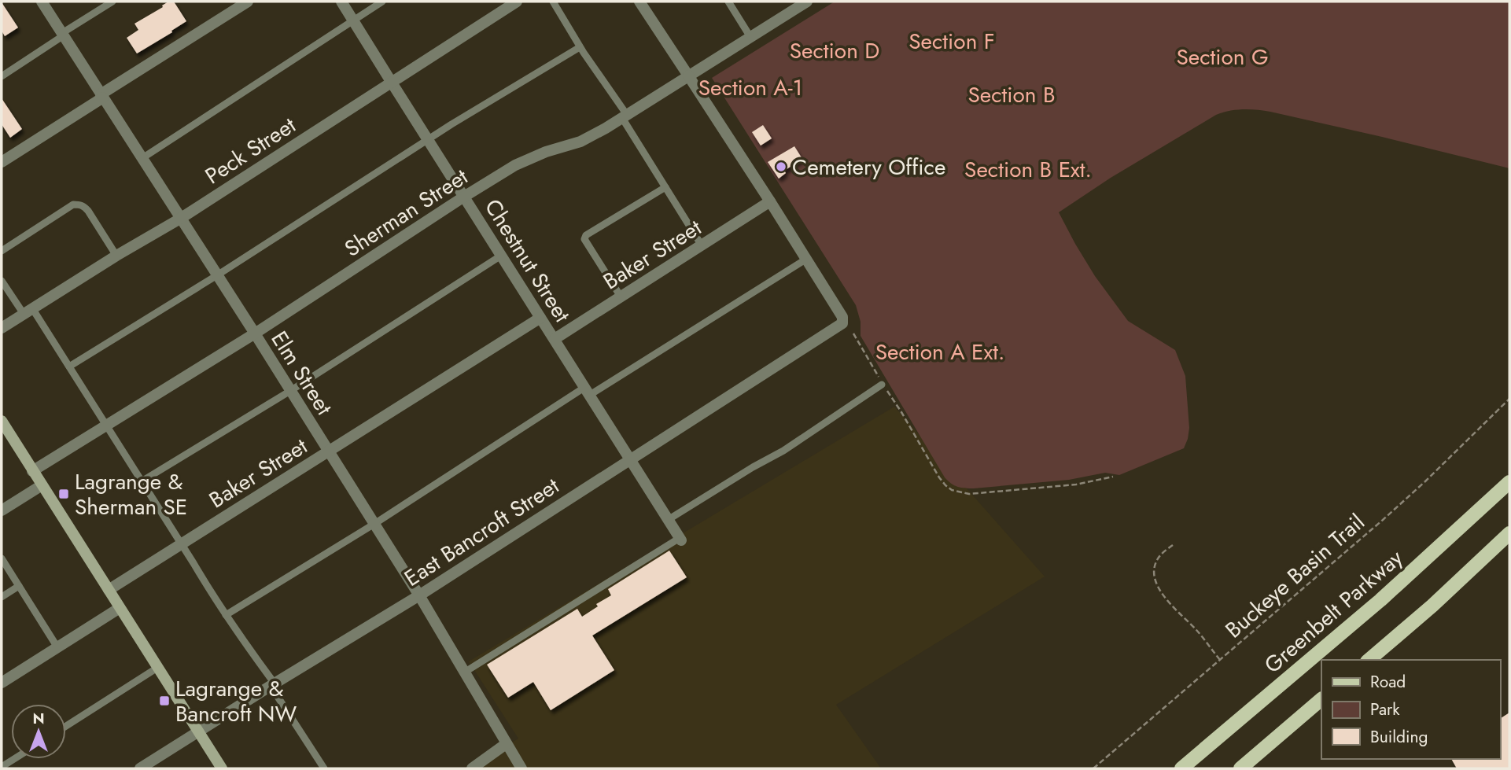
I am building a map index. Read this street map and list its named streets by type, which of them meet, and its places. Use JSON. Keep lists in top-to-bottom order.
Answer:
{
  "streets": {
    "main road": ["Greenbelt Parkway"],
    "street": [
      "Peck Street",
      "Sherman Street",
      "Baker Street",
      "Chestnut Street",
      "Elm Street",
      "East Bancroft Street"
    ],
    "path": ["Buckeye Basin Trail"]
  },
  "crossings": [
    ["Peck Street", "Chestnut Street"],
    ["Peck Street", "Elm Street"],
    ["Sherman Street", "Chestnut Street"],
    ["Sherman Street", "Elm Street"],
    ["Baker Street", "Chestnut Street"],
    ["Baker Street", "Elm Street"],
    ["Chestnut Street", "East Bancroft Street"],
    ["Elm Street", "East Bancroft Street"]
  ],
  "parks": [
    "Section F",
    "Section D",
    "Section G",
    "Section A-1",
    "Section B",
    "Section B Ext.",
    "Section A Ext."
  ],
  "places": {
    "other": ["Cemetery Office"],
    "transit": ["Lagrange & Sherman SE", "Lagrange & Bancroft NW"]
  },
  "legend": ["Road", "Park", "Building"],
  "north": "top"
}
